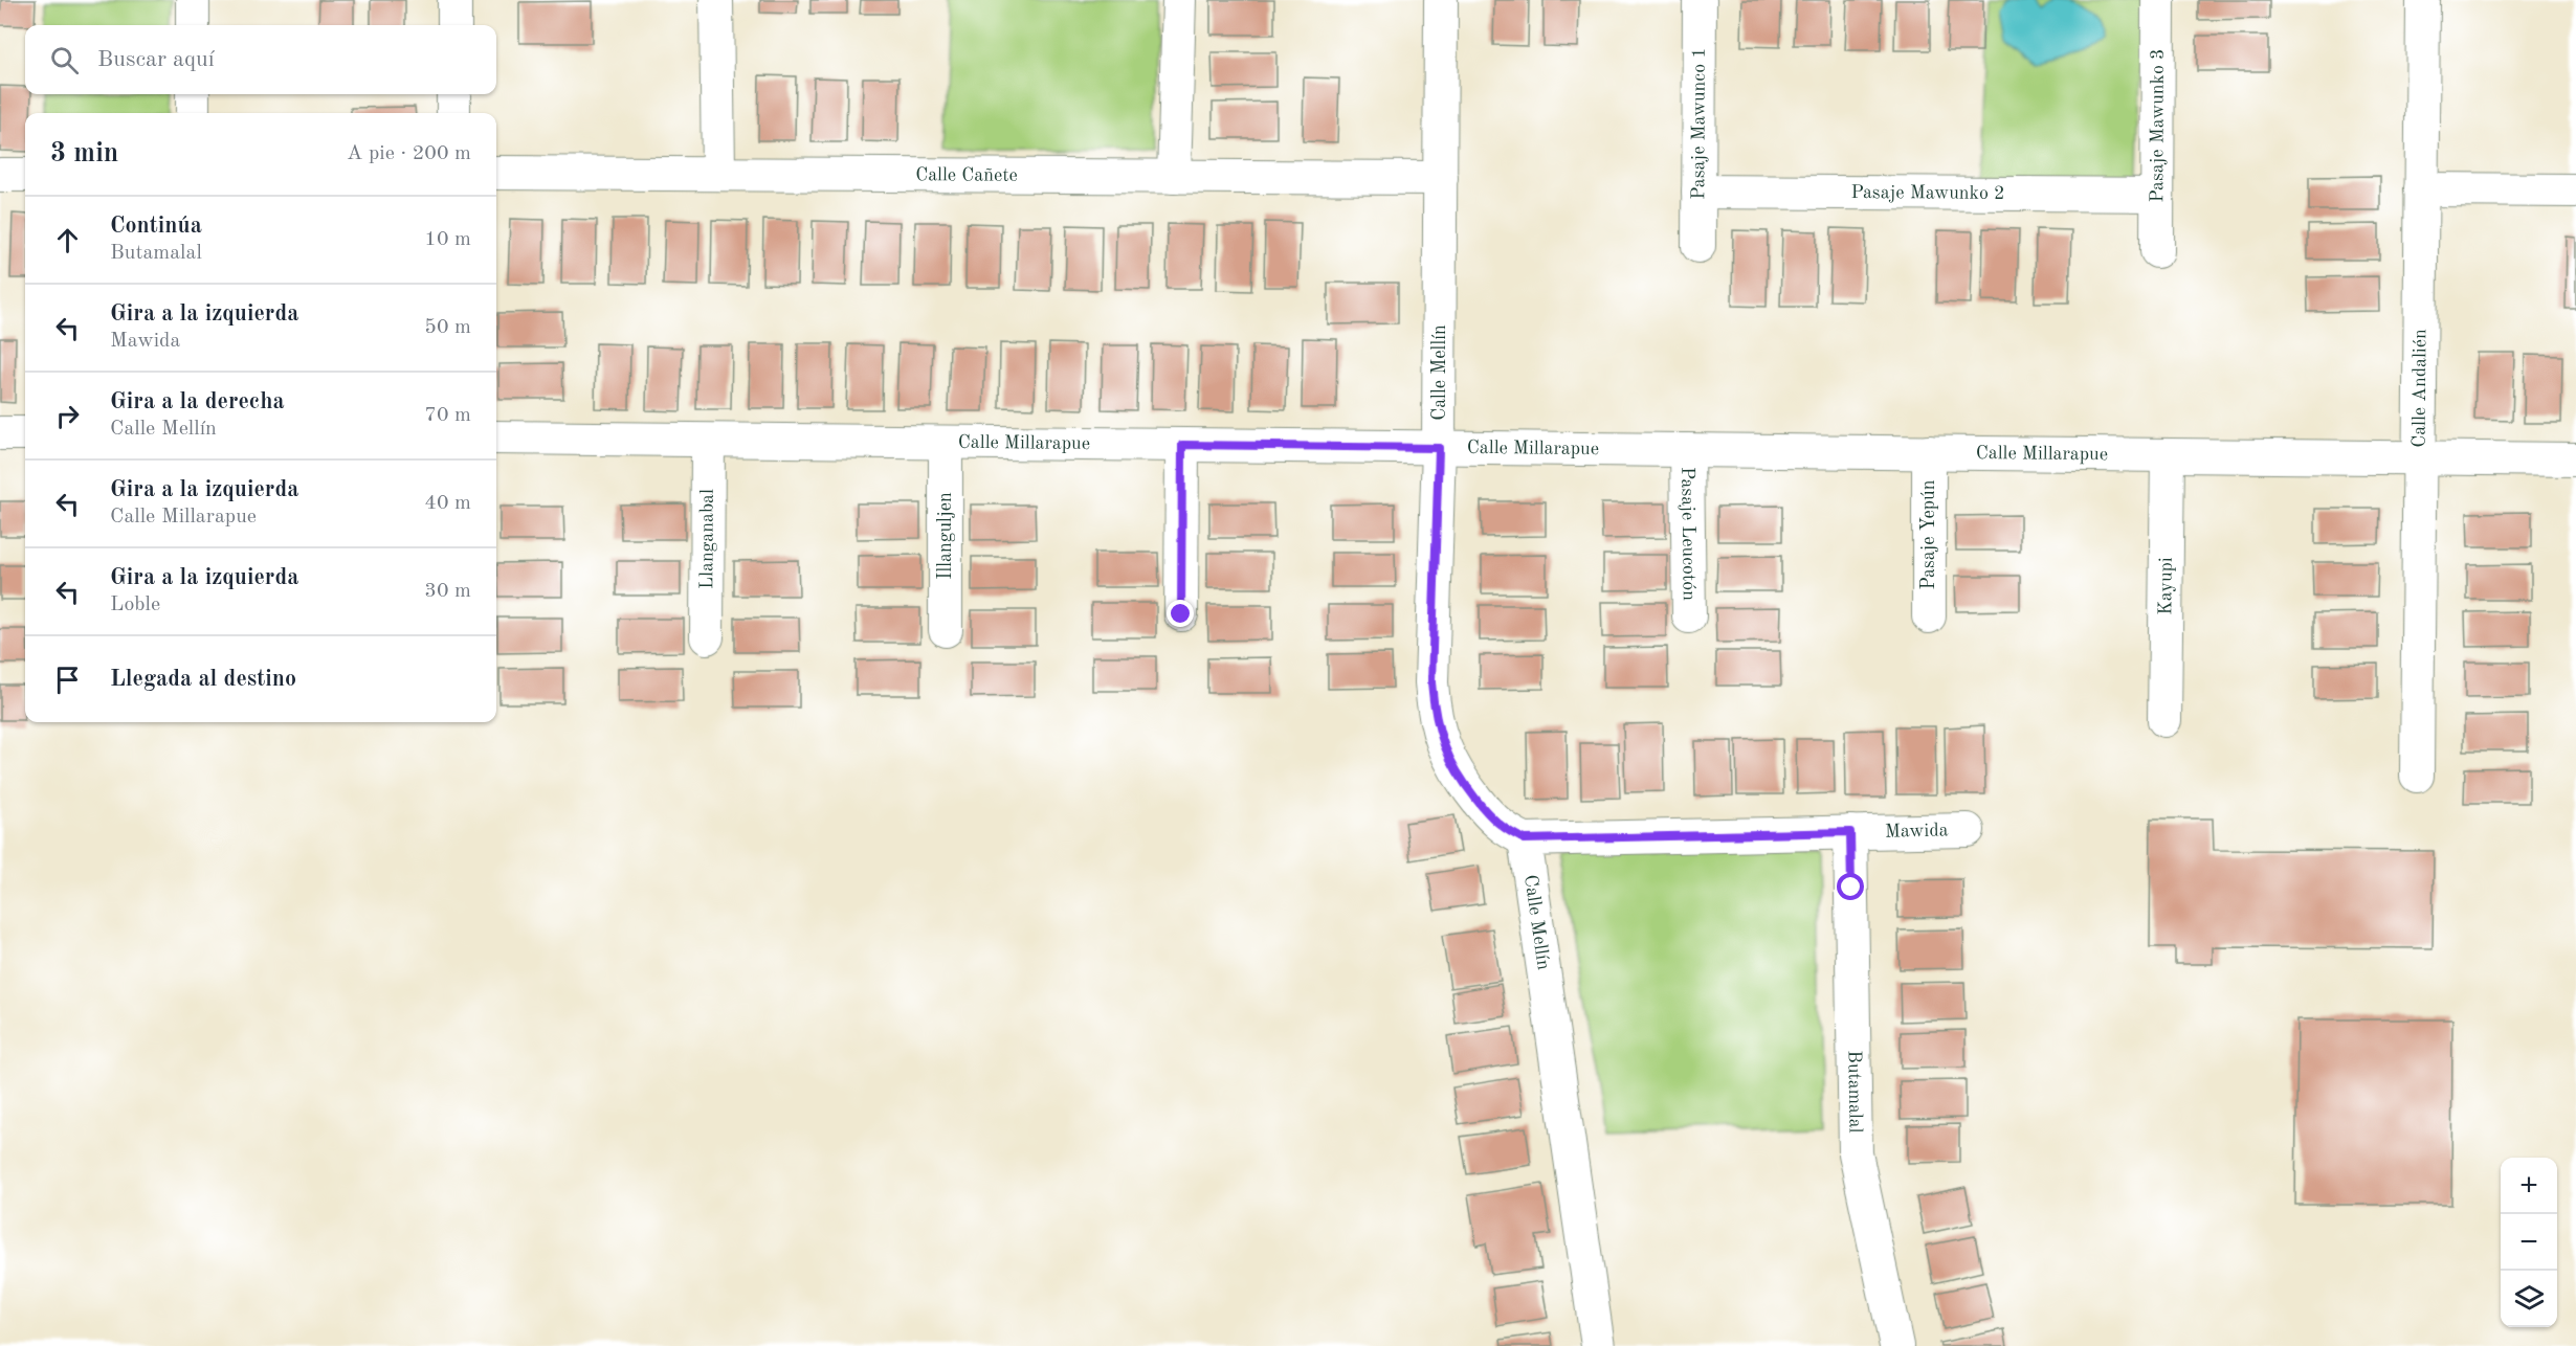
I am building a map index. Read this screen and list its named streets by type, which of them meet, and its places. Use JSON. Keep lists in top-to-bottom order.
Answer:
{
  "streets": {
    "street": [
      "Pasaje Mawunco 1",
      "Pasaje Mawunko 3",
      "Calle Cañete",
      "Pasaje Mawunko 2",
      "Calle Mellín",
      "Calle Andalién",
      "Calle Millarapue",
      "Pasaje Leucotón",
      "Pasaje Yepún",
      "Illanguljen",
      "Llanganabal",
      "Kayupi",
      "Mawida",
      "Butamalal"
    ]
  },
  "crossings": [
    ["Pasaje Mawunco 1", "Pasaje Mawunko 2"],
    ["Pasaje Mawunko 3", "Pasaje Mawunko 2"],
    ["Calle Cañete", "Calle Mellín"],
    ["Calle Mellín", "Calle Millarapue"],
    ["Calle Mellín", "Mawida"],
    ["Calle Andalién", "Calle Millarapue"],
    ["Calle Millarapue", "Pasaje Leucotón"],
    ["Calle Millarapue", "Pasaje Yepún"],
    ["Calle Millarapue", "Illanguljen"],
    ["Calle Millarapue", "Llanganabal"],
    ["Calle Millarapue", "Kayupi"],
    ["Mawida", "Butamalal"]
  ],
  "page": {
    "search": "Buscar aquí",
    "heading": ["3 min", "A pie · 200 m"],
    "list": [
      ["Continúa", "Butamalal", "10 m"],
      ["Gira a la izquierda", "Mawida", "50 m"],
      ["Gira a la derecha", "Calle Mellín", "70 m"],
      ["Gira a la izquierda", "Calle Millarapue", "40 m"],
      ["Gira a la izquierda", "Loble", "30 m"],
      "Llegada al destino"
    ],
    "map_buttons": ["+", "−"]
  }
}
